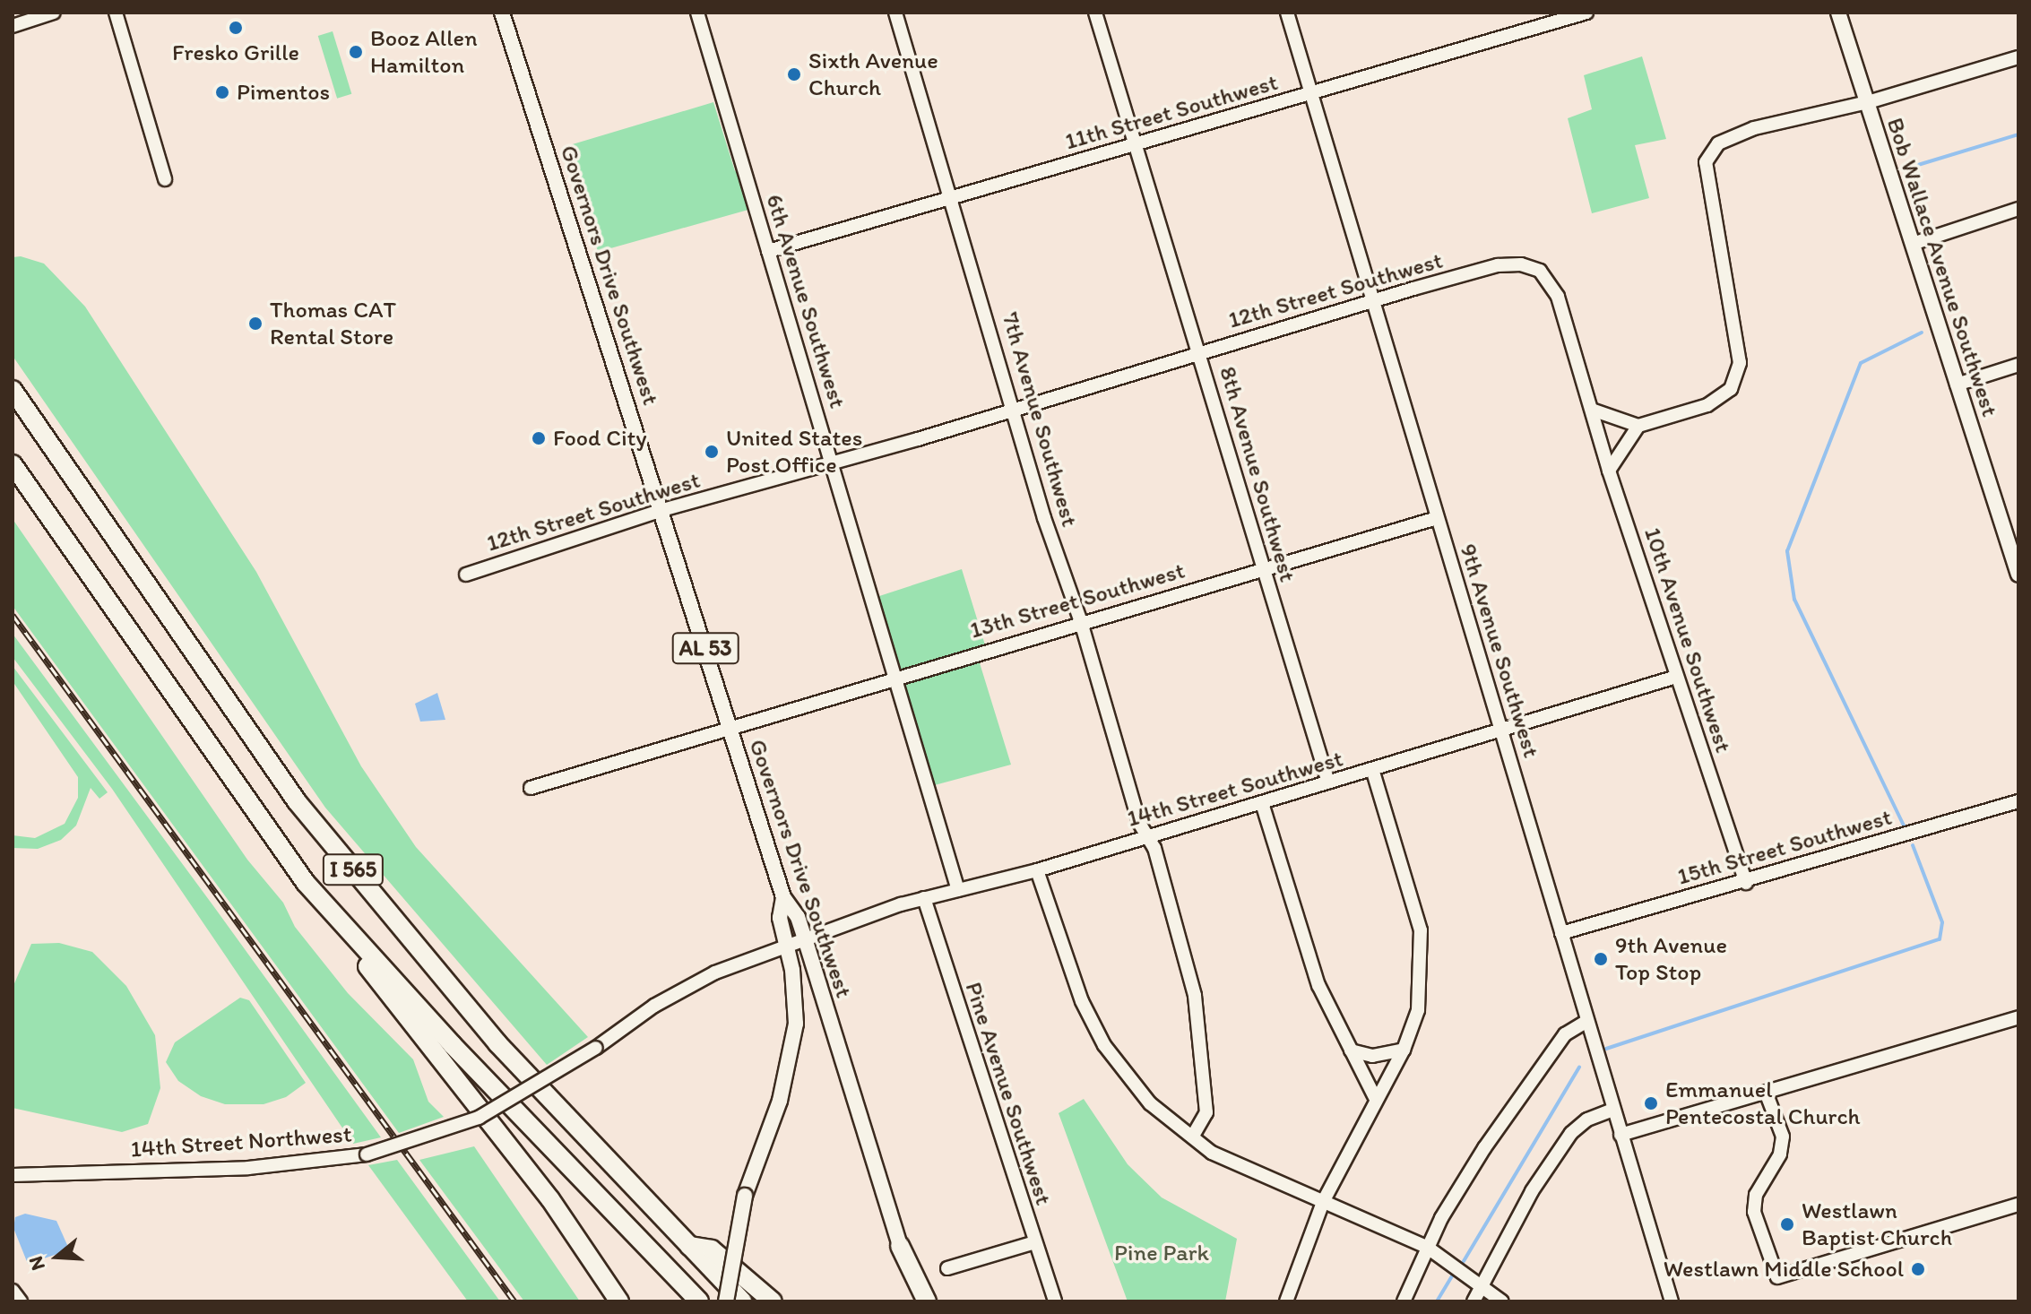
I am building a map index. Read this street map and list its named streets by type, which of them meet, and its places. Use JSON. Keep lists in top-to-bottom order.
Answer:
{
  "streets": {
    "highway": ["I 565"],
    "main road": ["Bob Wallace Avenue Southwest", "Governors Drive Southwest", "AL 53"],
    "street": [
      "11th Street Southwest",
      "12th Street Southwest",
      "6th Avenue Southwest",
      "7th Avenue Southwest",
      "8th Avenue Southwest",
      "13th Street Southwest",
      "10th Avenue Southwest",
      "9th Avenue Southwest",
      "14th Street Southwest",
      "15th Street Southwest",
      "Pine Avenue Southwest",
      "14th Street Northwest"
    ]
  },
  "crossings": [
    ["11th Street Southwest", "6th Avenue Southwest"],
    ["11th Street Southwest", "7th Avenue Southwest"],
    ["11th Street Southwest", "8th Avenue Southwest"],
    ["11th Street Southwest", "9th Avenue Southwest"],
    ["Governors Drive Southwest", "12th Street Southwest"],
    ["Governors Drive Southwest", "13th Street Southwest"],
    ["Governors Drive Southwest", "AL 53"],
    ["Governors Drive Southwest", "14th Street Southwest"],
    ["Governors Drive Southwest", "14th Street Northwest"],
    ["12th Street Southwest", "6th Avenue Southwest"],
    ["12th Street Southwest", "7th Avenue Southwest"],
    ["12th Street Southwest", "8th Avenue Southwest"],
    ["12th Street Southwest", "10th Avenue Southwest"],
    ["12th Street Southwest", "9th Avenue Southwest"],
    ["6th Avenue Southwest", "13th Street Southwest"],
    ["6th Avenue Southwest", "14th Street Southwest"],
    ["7th Avenue Southwest", "13th Street Southwest"],
    ["7th Avenue Southwest", "14th Street Southwest"],
    ["8th Avenue Southwest", "13th Street Southwest"],
    ["8th Avenue Southwest", "14th Street Southwest"],
    ["13th Street Southwest", "9th Avenue Southwest"],
    ["10th Avenue Southwest", "14th Street Southwest"],
    ["10th Avenue Southwest", "15th Street Southwest"],
    ["AL 53", "14th Street Northwest"],
    ["9th Avenue Southwest", "14th Street Southwest"],
    ["9th Avenue Southwest", "15th Street Southwest"],
    ["14th Street Southwest", "Pine Avenue Southwest"],
    ["14th Street Southwest", "14th Street Northwest"]
  ],
  "parks": ["Pine Park"],
  "places": [
    "Fresko Grille",
    "Booz Allen Hamilton",
    "Sixth Avenue Church",
    "Pimentos",
    "Thomas CAT Rental Store",
    "Food City",
    "United States Post Office",
    "9th Avenue Top Stop",
    "Emmanuel Pentecostal Church",
    "Westlawn Baptist Church",
    "Westlawn Middle School"
  ],
  "north": "left"
}
